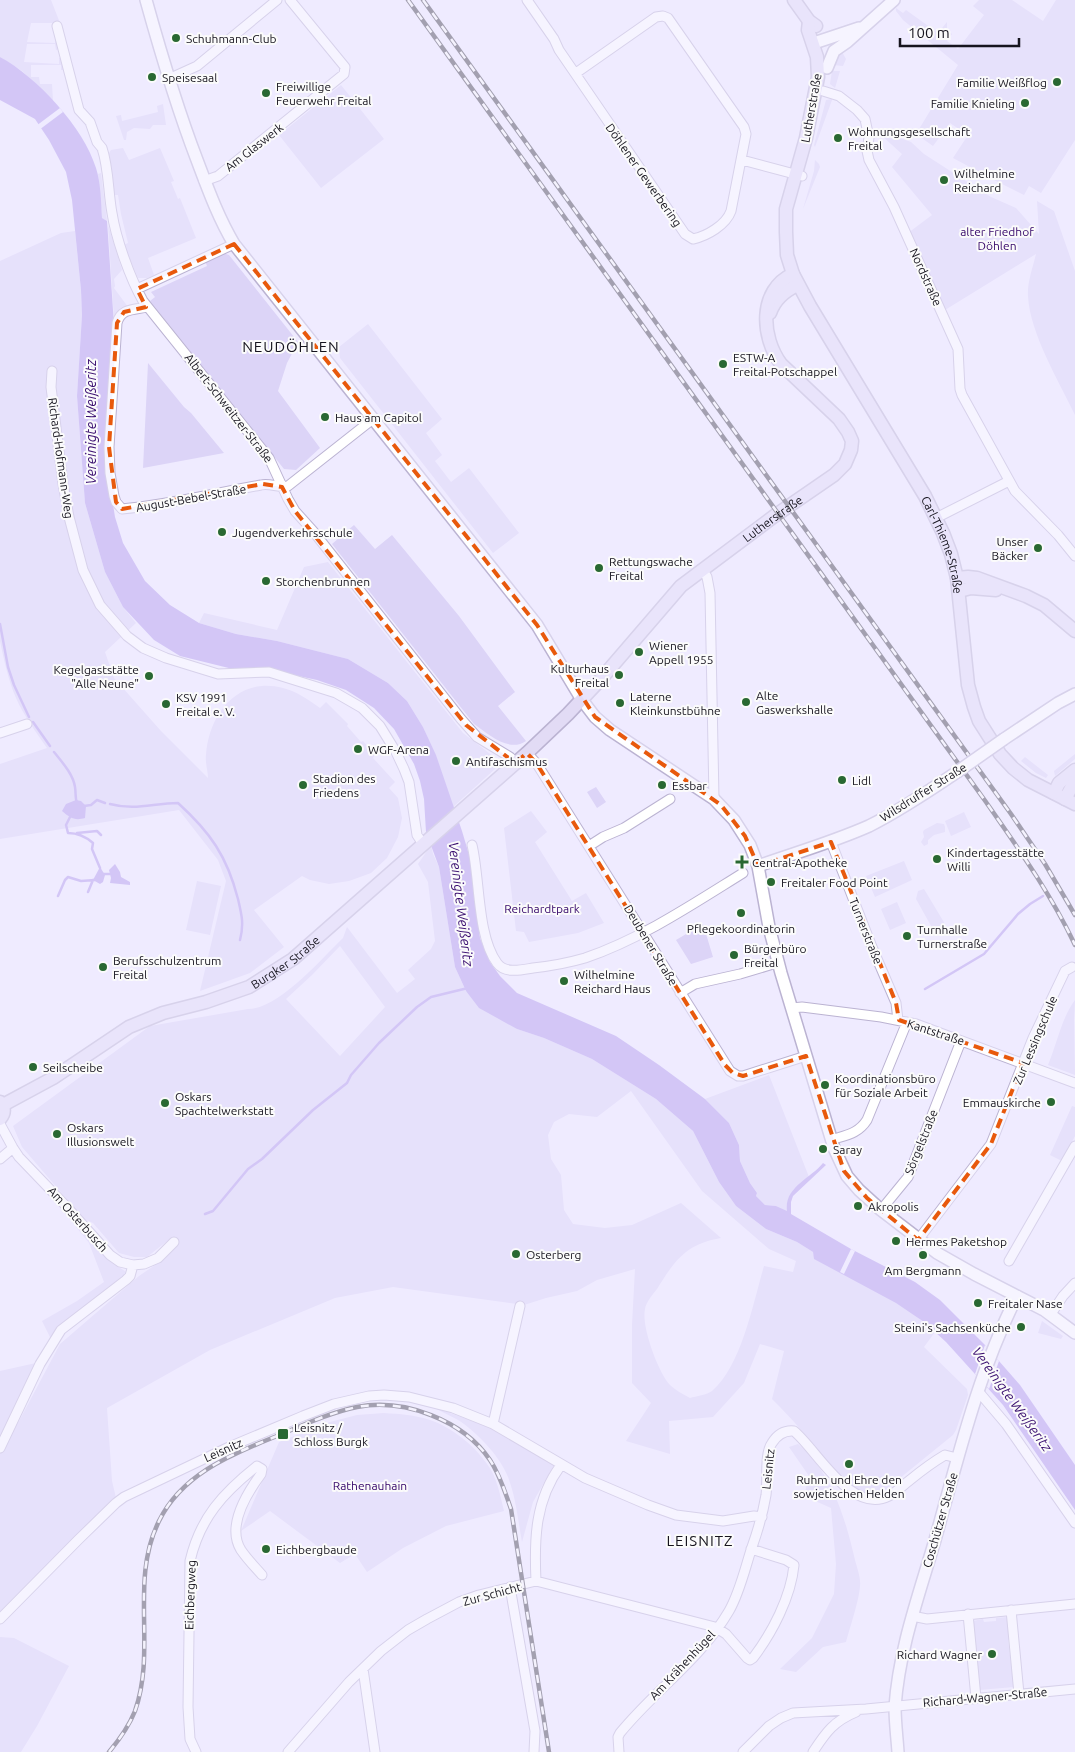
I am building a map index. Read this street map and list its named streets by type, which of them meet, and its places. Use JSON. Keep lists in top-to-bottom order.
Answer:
{
  "streets": {
    "main road": ["Lutherstraße", "Carl-Thieme-Straße", "Burgker Straße"],
    "street": [
      "Am Glaswerk",
      "Döhlener Gewerbering",
      "Nordstraße",
      "Albert-Schweitzer-Straße",
      "Richard-Hofmann-Weg",
      "August-Bebel-Straße",
      "Wilsdruffer Straße",
      "Turnerstraße",
      "Deubener Straße",
      "Kantstraße",
      "Zur Lessingschule",
      "Sörgelstraße",
      "Am Osterbusch",
      "Leisnitz",
      "Coschützer Straße",
      "Zur Schicht",
      "Eichbergweg",
      "Am Krähenhügel",
      "Richard-Wagner-Straße"
    ]
  },
  "crossings": [
    ["Lutherstraße", "Nordstraße"],
    ["Lutherstraße", "Carl-Thieme-Straße"],
    ["Lutherstraße", "Deubener Straße"],
    ["Lutherstraße", "Burgker Straße"],
    ["Albert-Schweitzer-Straße", "August-Bebel-Straße"],
    ["Albert-Schweitzer-Straße", "Burgker Straße"],
    ["Richard-Hofmann-Weg", "Burgker Straße"],
    ["Wilsdruffer Straße", "Turnerstraße"],
    ["Turnerstraße", "Kantstraße"],
    ["Deubener Straße", "Burgker Straße"],
    ["Kantstraße", "Zur Lessingschule"],
    ["Kantstraße", "Sörgelstraße"],
    ["Leisnitz", "Coschützer Straße"],
    ["Leisnitz", "Am Krähenhügel"],
    ["Coschützer Straße", "Richard-Wagner-Straße"],
    ["Zur Schicht", "Am Krähenhügel"]
  ],
  "districts": ["NEUDÖHLEN", "LEISNITZ"],
  "water": ["Vereinigte Weißeritz"],
  "parks": ["alter Friedhof Döhlen", "Reichardtpark", "Rathenauhain"],
  "places": {
    "other": [
      "Schuhmann-Club",
      "Speisesaal",
      "Familie Weißflog",
      "Freiwillige Feuerwehr Freital",
      "Familie Knieling",
      "Wohnungsgesellschaft Freital",
      "Wilhelmine Reichard",
      "ESTW-A Freital-Potschappel",
      "Haus am Capitol",
      "Jugendverkehrsschule",
      "Unser Bäcker",
      "Rettungswache Freital",
      "Storchenbrunnen",
      "Wiener Appell 1955",
      "Kulturhaus Freital",
      "Kegelgaststätte \"Alle Neune\"",
      "Alte Gaswerkshalle",
      "Laterne Kleinkunstbühne",
      "KSV 1991 Freital e. V.",
      "WGF-Arena",
      "Antifaschismus",
      "Lidl",
      "Stadion des Friedens",
      "Essbar",
      "Kindertagesstätte Willi",
      "Freitaler Food Point",
      "Pflegekoordinatorin",
      "Turnhalle Turnerstraße",
      "Bürgerbüro Freital",
      "Berufsschulzentrum Freital",
      "Wilhelmine Reichard Haus",
      "Seilscheibe",
      "Koordinationsbüro für Soziale Arbeit",
      "Emmauskirche",
      "Oskars Spachtelwerkstatt",
      "Oskars Illusionswelt",
      "Saray",
      "Akropolis",
      "Hermes Paketshop",
      "Osterberg",
      "Am Bergmann",
      "Freitaler Nase",
      "Steini's Sachsenküche",
      "Ruhm und Ehre den sowjetischen Helden",
      "Eichbergbaude",
      "Richard Wagner"
    ],
    "health": ["Central-Apotheke"],
    "transit": ["Leisnitz / Schloss Burgk"]
  },
  "scale_bar": "100 m"
}
